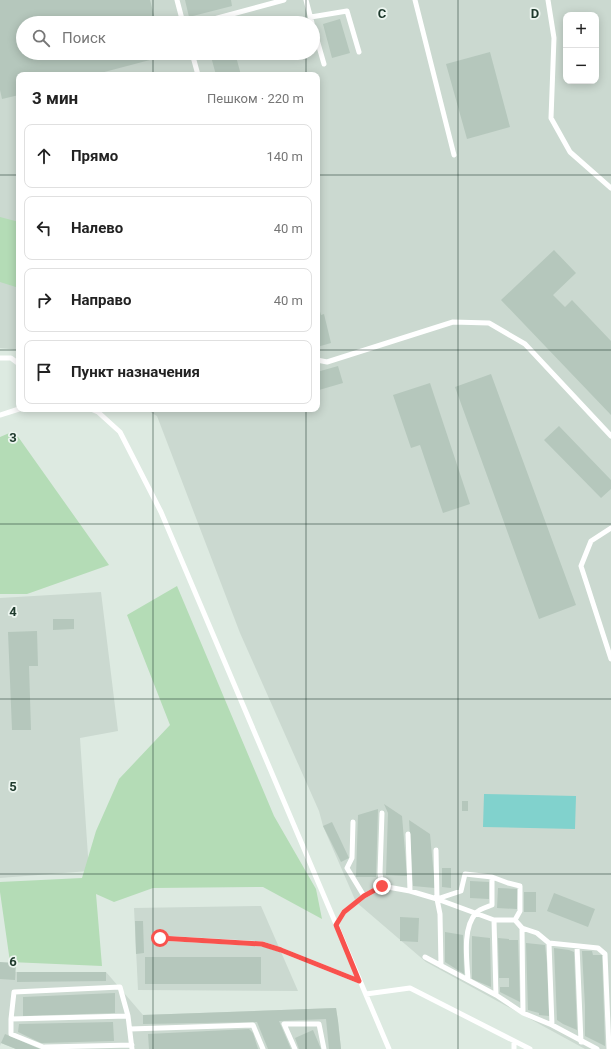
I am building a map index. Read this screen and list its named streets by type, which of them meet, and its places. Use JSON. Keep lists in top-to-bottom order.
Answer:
{
  "page": {
    "map_buttons": ["+", "−"],
    "search": "Поиск",
    "heading": ["3 мин", "Пешком · 220 m"],
    "list": [
      ["Прямо", "140 m"],
      ["Налево", "40 m"],
      ["Направо", "40 m"],
      "Пункт назначения"
    ]
  },
  "grid": {
    "columns": ["C", "D"],
    "rows": [
      "3",
      "4",
      "5",
      "6"
    ]
  }
}
